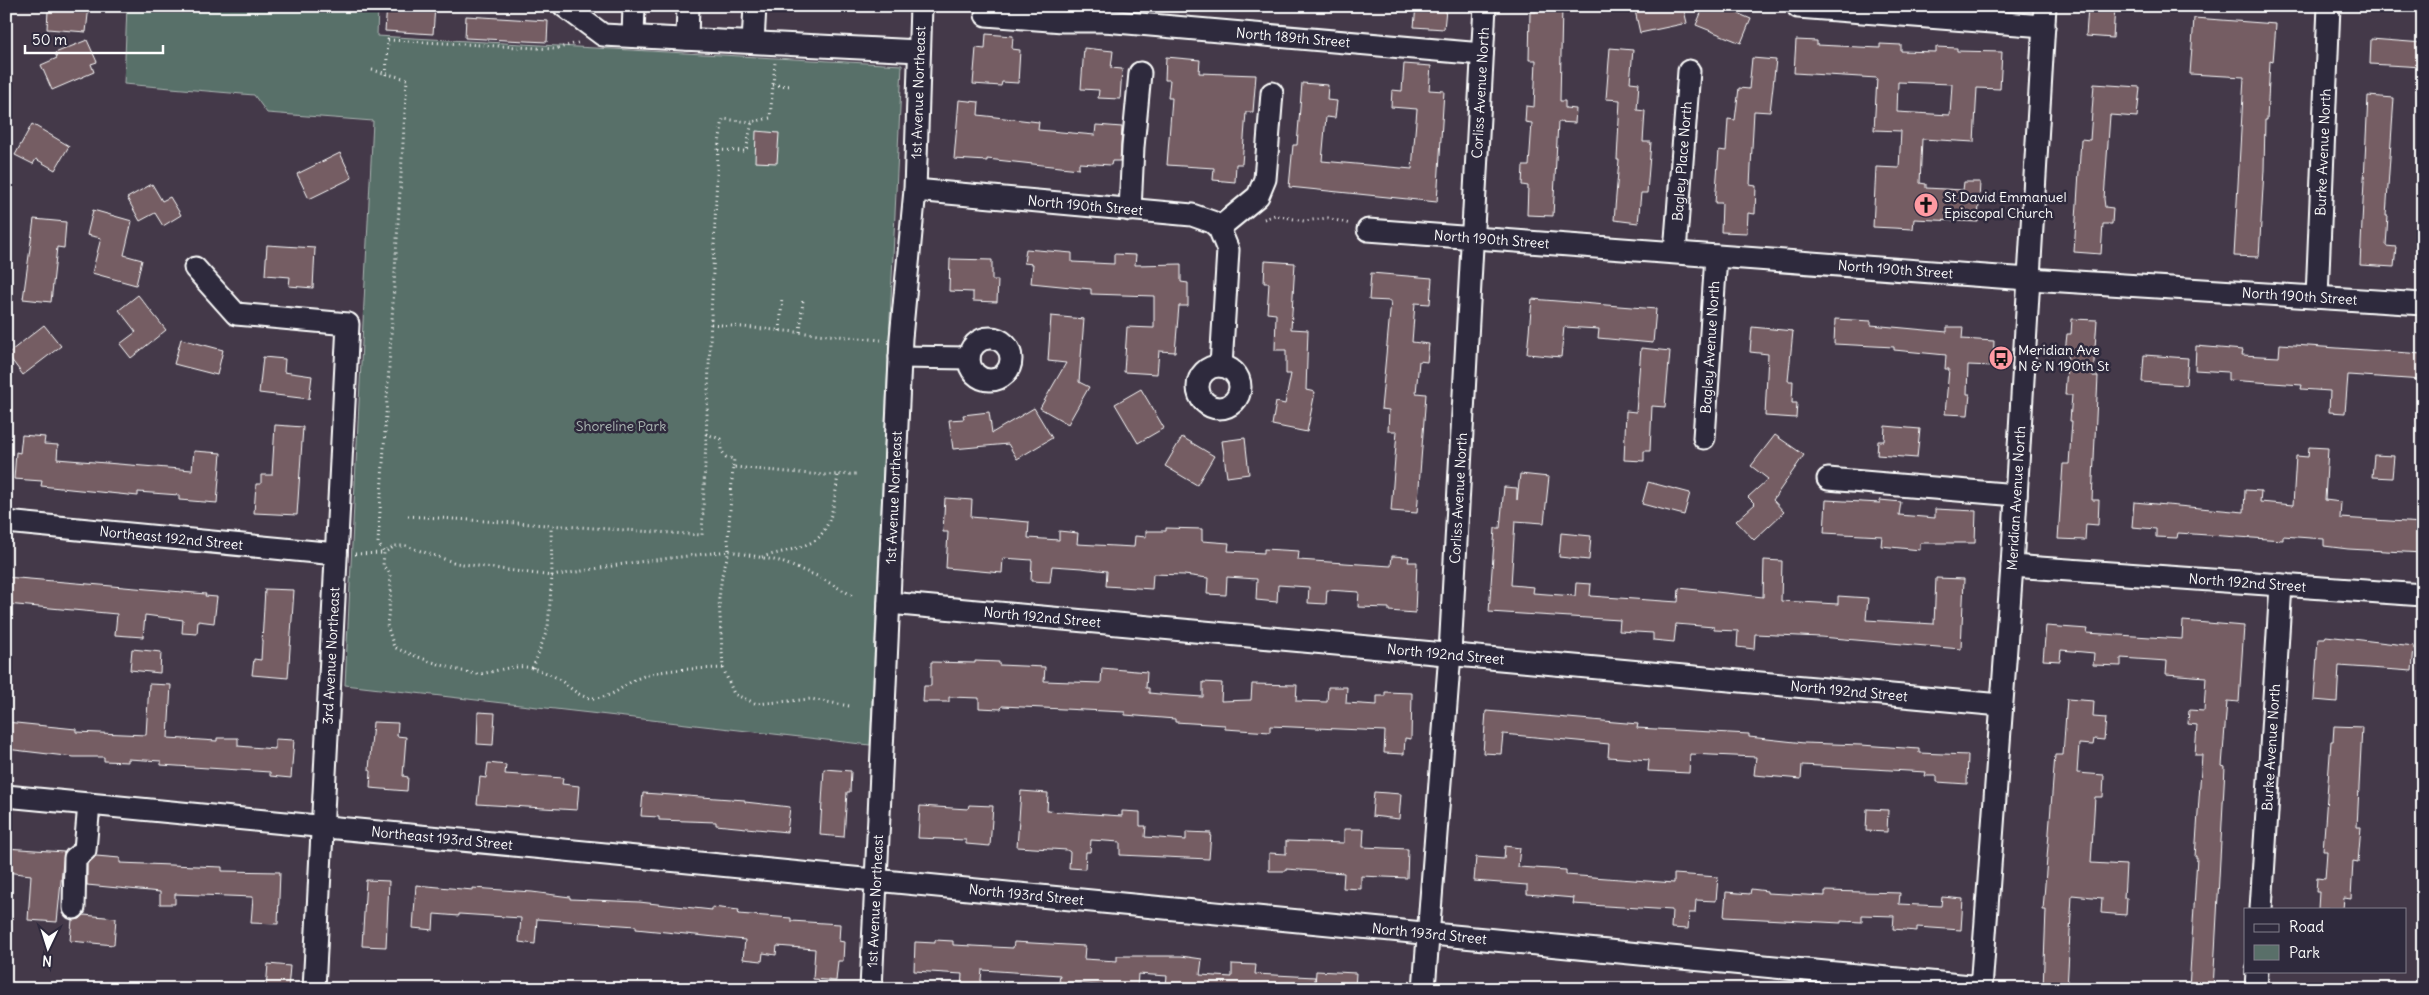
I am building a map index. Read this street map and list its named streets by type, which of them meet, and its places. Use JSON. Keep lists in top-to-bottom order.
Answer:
{
  "streets": {
    "street": [
      "North 189th Street",
      "1st Avenue Northeast",
      "Corliss Avenue North",
      "Burke Avenue North",
      "Bagley Place North",
      "North 190th Street",
      "Bagley Avenue North",
      "Meridian Avenue North",
      "Northeast 192nd Street",
      "North 192nd Street",
      "3rd Avenue Northeast",
      "Northeast 193rd Street",
      "North 193rd Street"
    ]
  },
  "crossings": [
    ["North 189th Street", "Corliss Avenue North"],
    ["1st Avenue Northeast", "North 190th Street"],
    ["1st Avenue Northeast", "North 192nd Street"],
    ["1st Avenue Northeast", "Northeast 193rd Street"],
    ["1st Avenue Northeast", "North 193rd Street"],
    ["Corliss Avenue North", "North 190th Street"],
    ["Corliss Avenue North", "North 192nd Street"],
    ["Corliss Avenue North", "North 193rd Street"],
    ["Burke Avenue North", "North 190th Street"],
    ["Burke Avenue North", "North 192nd Street"],
    ["Bagley Place North", "North 190th Street"],
    ["North 190th Street", "Bagley Avenue North"],
    ["North 190th Street", "Meridian Avenue North"],
    ["Meridian Avenue North", "North 192nd Street"],
    ["Meridian Avenue North", "North 193rd Street"],
    ["Northeast 192nd Street", "3rd Avenue Northeast"],
    ["3rd Avenue Northeast", "Northeast 193rd Street"],
    ["Northeast 193rd Street", "North 193rd Street"]
  ],
  "parks": ["Shoreline Park"],
  "places": {
    "church": ["St David Emmanuel Episcopal Church"],
    "bus stop": ["Meridian Ave N & N 190th St"]
  },
  "legend": ["Road", "Park"],
  "scale_bar": "50 m",
  "north": "bottom"
}
